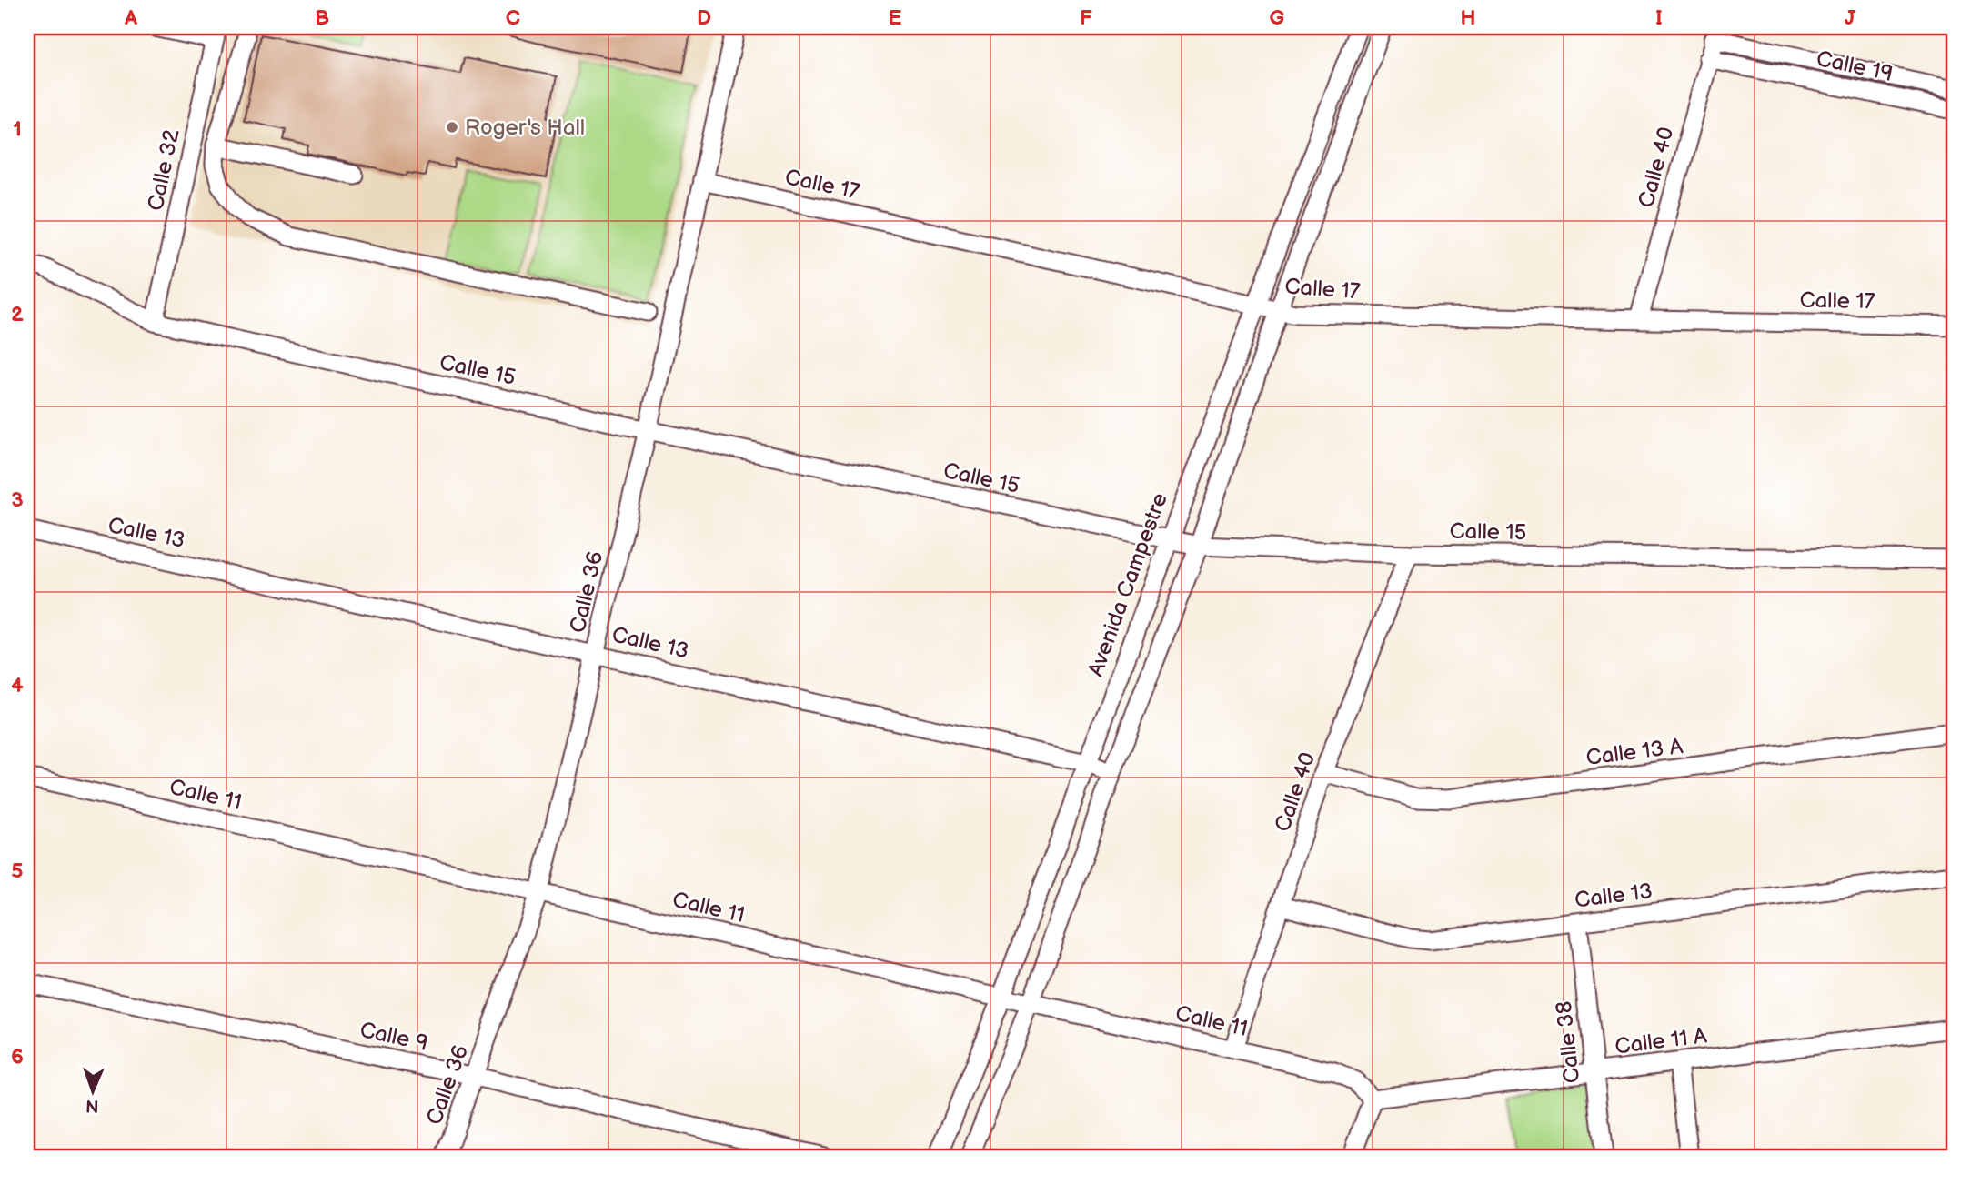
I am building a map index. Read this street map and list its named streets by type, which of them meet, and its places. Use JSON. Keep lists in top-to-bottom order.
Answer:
{
  "streets": {
    "street": [
      "Calle 19",
      "Calle 40",
      "Calle 32",
      "Calle 17",
      "Calle 15",
      "Calle 13",
      "Avenida Campestre",
      "Calle 36",
      "Calle 13 A",
      "Calle 11",
      "Calle 9",
      "Calle 11 A",
      "Calle 38"
    ]
  },
  "crossings": [
    ["Calle 19", "Calle 40"],
    ["Calle 40", "Calle 17"],
    ["Calle 40", "Calle 15"],
    ["Calle 40", "Calle 13"],
    ["Calle 40", "Calle 13 A"],
    ["Calle 40", "Calle 11"],
    ["Calle 32", "Calle 15"],
    ["Calle 17", "Avenida Campestre"],
    ["Calle 17", "Calle 36"],
    ["Calle 15", "Avenida Campestre"],
    ["Calle 15", "Calle 36"],
    ["Calle 13", "Avenida Campestre"],
    ["Calle 13", "Calle 36"],
    ["Calle 13", "Calle 38"],
    ["Avenida Campestre", "Calle 11"],
    ["Calle 36", "Calle 11"],
    ["Calle 36", "Calle 9"],
    ["Calle 11", "Calle 11 A"],
    ["Calle 11 A", "Calle 38"]
  ],
  "places": ["Roger's Hall"],
  "north": "bottom",
  "grid": {
    "columns": [
      "A",
      "B",
      "C",
      "D",
      "E",
      "F",
      "G",
      "H",
      "I",
      "J"
    ],
    "rows": [
      "1",
      "2",
      "3",
      "4",
      "5",
      "6"
    ]
  }
}
